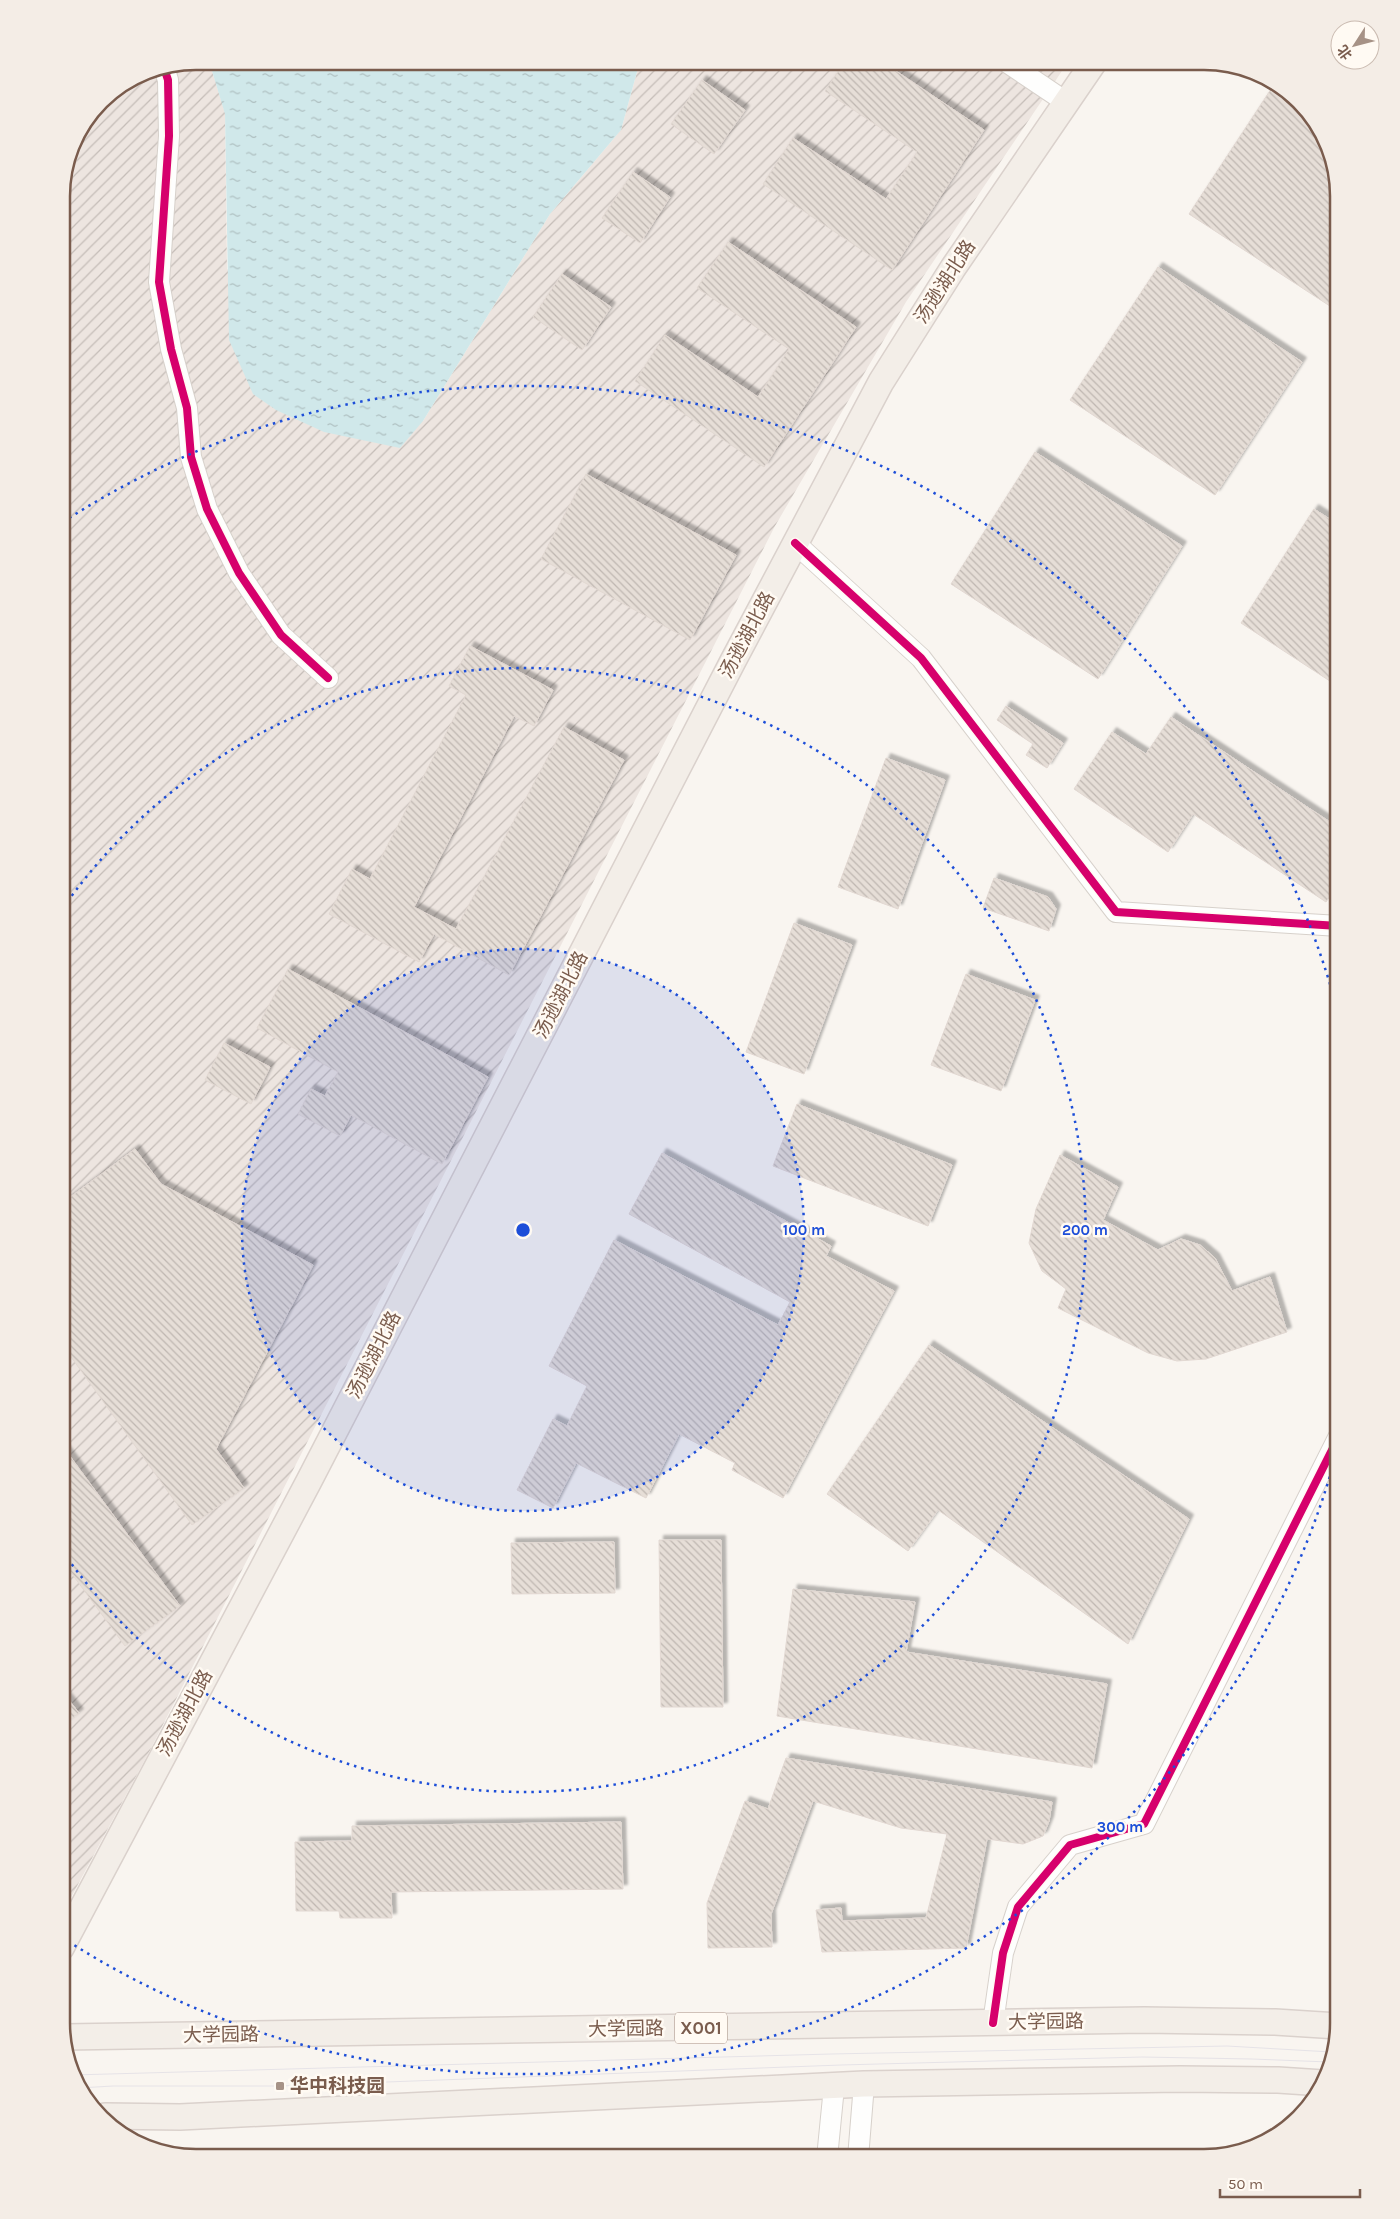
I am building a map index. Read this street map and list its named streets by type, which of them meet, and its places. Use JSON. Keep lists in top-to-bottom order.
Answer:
{
  "streets": {
    "main road": ["汤逊湖北路", "大学园路", "X001"]
  },
  "places": {
    "transit": ["华中科技园"]
  },
  "scale_bar": "50 m",
  "north": "bottom left",
  "rings": ["100 m", "200 m", "300 m"]
}
